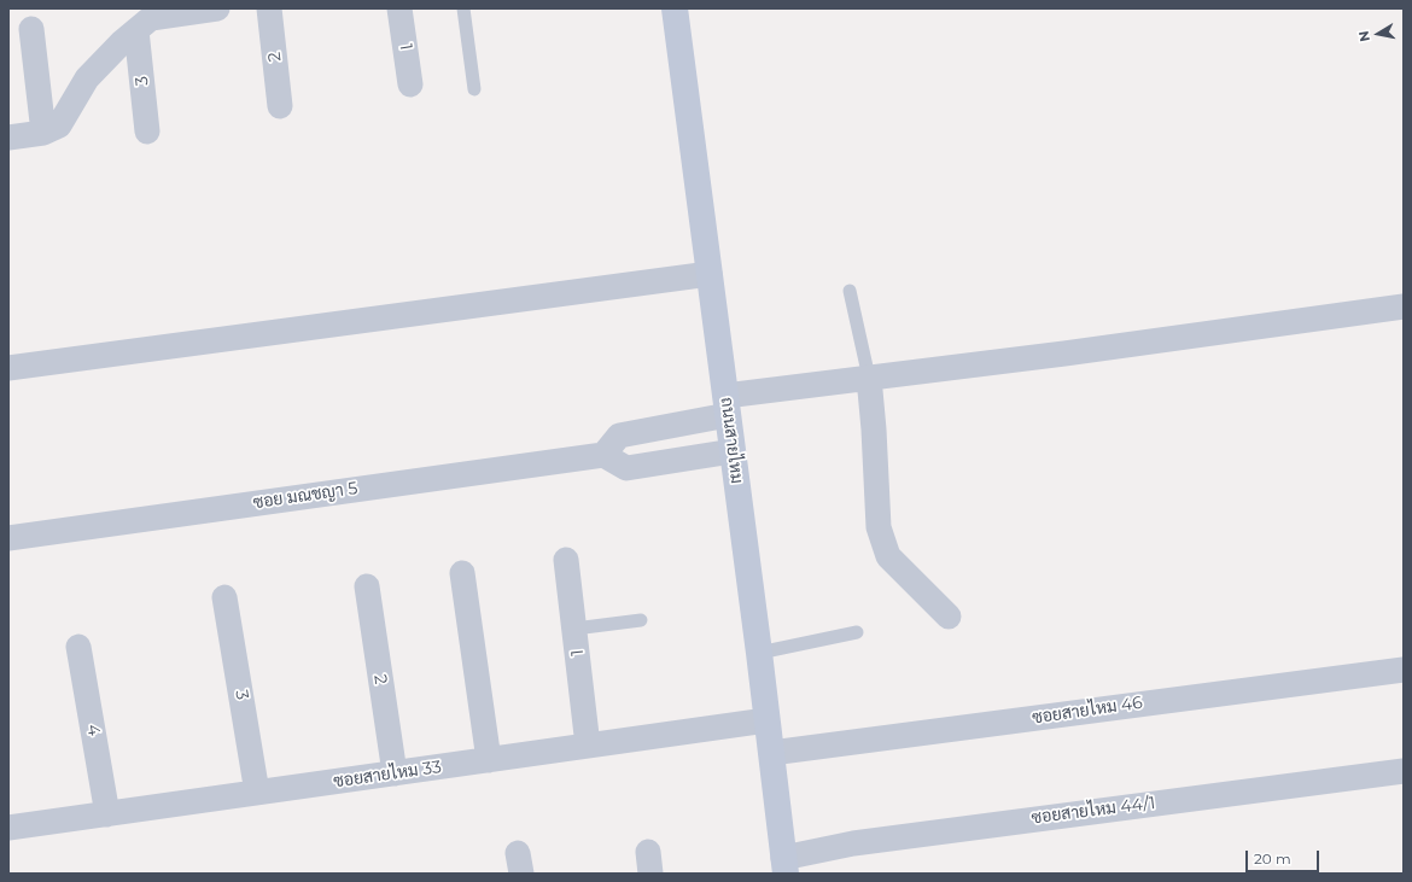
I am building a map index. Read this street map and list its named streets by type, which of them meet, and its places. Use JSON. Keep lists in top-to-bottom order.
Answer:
{
  "streets": {
    "main road": ["ถนนสายไหม"],
    "street": [
      "1",
      "2",
      "3",
      "ซอย มณชญา 5",
      "ซอยสายไหม 46",
      "4",
      "ซอยสายไหม 33",
      "ซอยสายไหม 44/1"
    ]
  },
  "crossings": [
    ["1", "ซอยสายไหม 33"],
    ["2", "ซอยสายไหม 33"],
    ["3", "ซอยสายไหม 33"],
    ["ถนนสายไหม", "ซอยสายไหม 46"],
    ["ถนนสายไหม", "ซอยสายไหม 33"],
    ["ถนนสายไหม", "ซอยสายไหม 44/1"],
    ["4", "ซอยสายไหม 33"]
  ],
  "scale_bar": "20 m",
  "north": "left"
}
